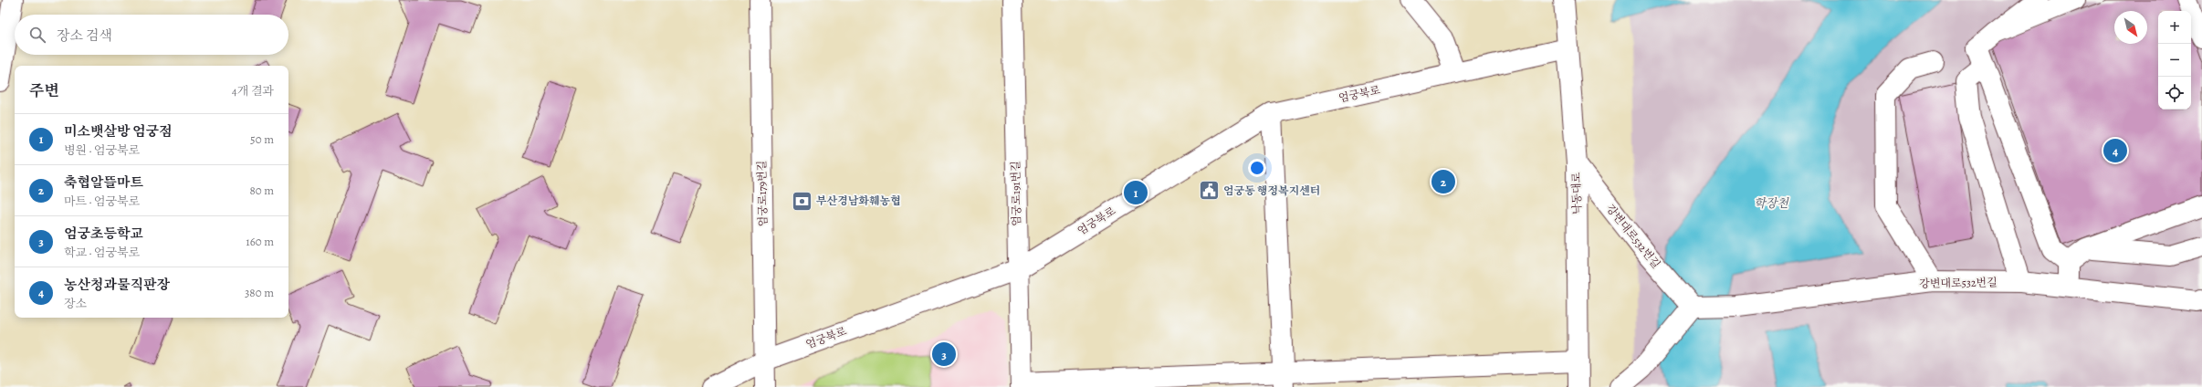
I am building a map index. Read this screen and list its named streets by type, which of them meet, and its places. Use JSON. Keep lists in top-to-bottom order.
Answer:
{
  "streets": {
    "street": [
      "엄궁북로",
      "엄궁로179번길",
      "엄궁로191번길",
      "낙동대로",
      "강변대로532번길"
    ]
  },
  "crossings": [
    ["엄궁북로", "엄궁로179번길"],
    ["엄궁북로", "엄궁로191번길"],
    ["엄궁북로", "낙동대로"],
    ["낙동대로", "강변대로532번길"]
  ],
  "water": ["학장천"],
  "places": {
    "public building": ["엄궁동 행정복지센터"],
    "bank": ["부산경남화훼농협"]
  },
  "north": "bottom right",
  "page": {
    "map_buttons": ["+", "−"],
    "search": "장소 검색",
    "heading": ["주변", "4개 결과"],
    "list": [
      {
        "mark": "1",
        "name": "미소뱃살방 엄궁점",
        "note": "병원 · 엄궁북로",
        "value": "50 m"
      },
      {
        "mark": "2",
        "name": "축협알뜰마트",
        "note": "마트 · 엄궁북로",
        "value": "80 m"
      },
      {
        "mark": "3",
        "name": "엄궁초등학교",
        "note": "학교 · 엄궁북로",
        "value": "160 m"
      },
      {
        "mark": "4",
        "name": "농산청과물직판장",
        "note": "장소",
        "value": "380 m"
      }
    ],
    "pins": [
      "4",
      "2",
      "1",
      "3"
    ]
  }
}
